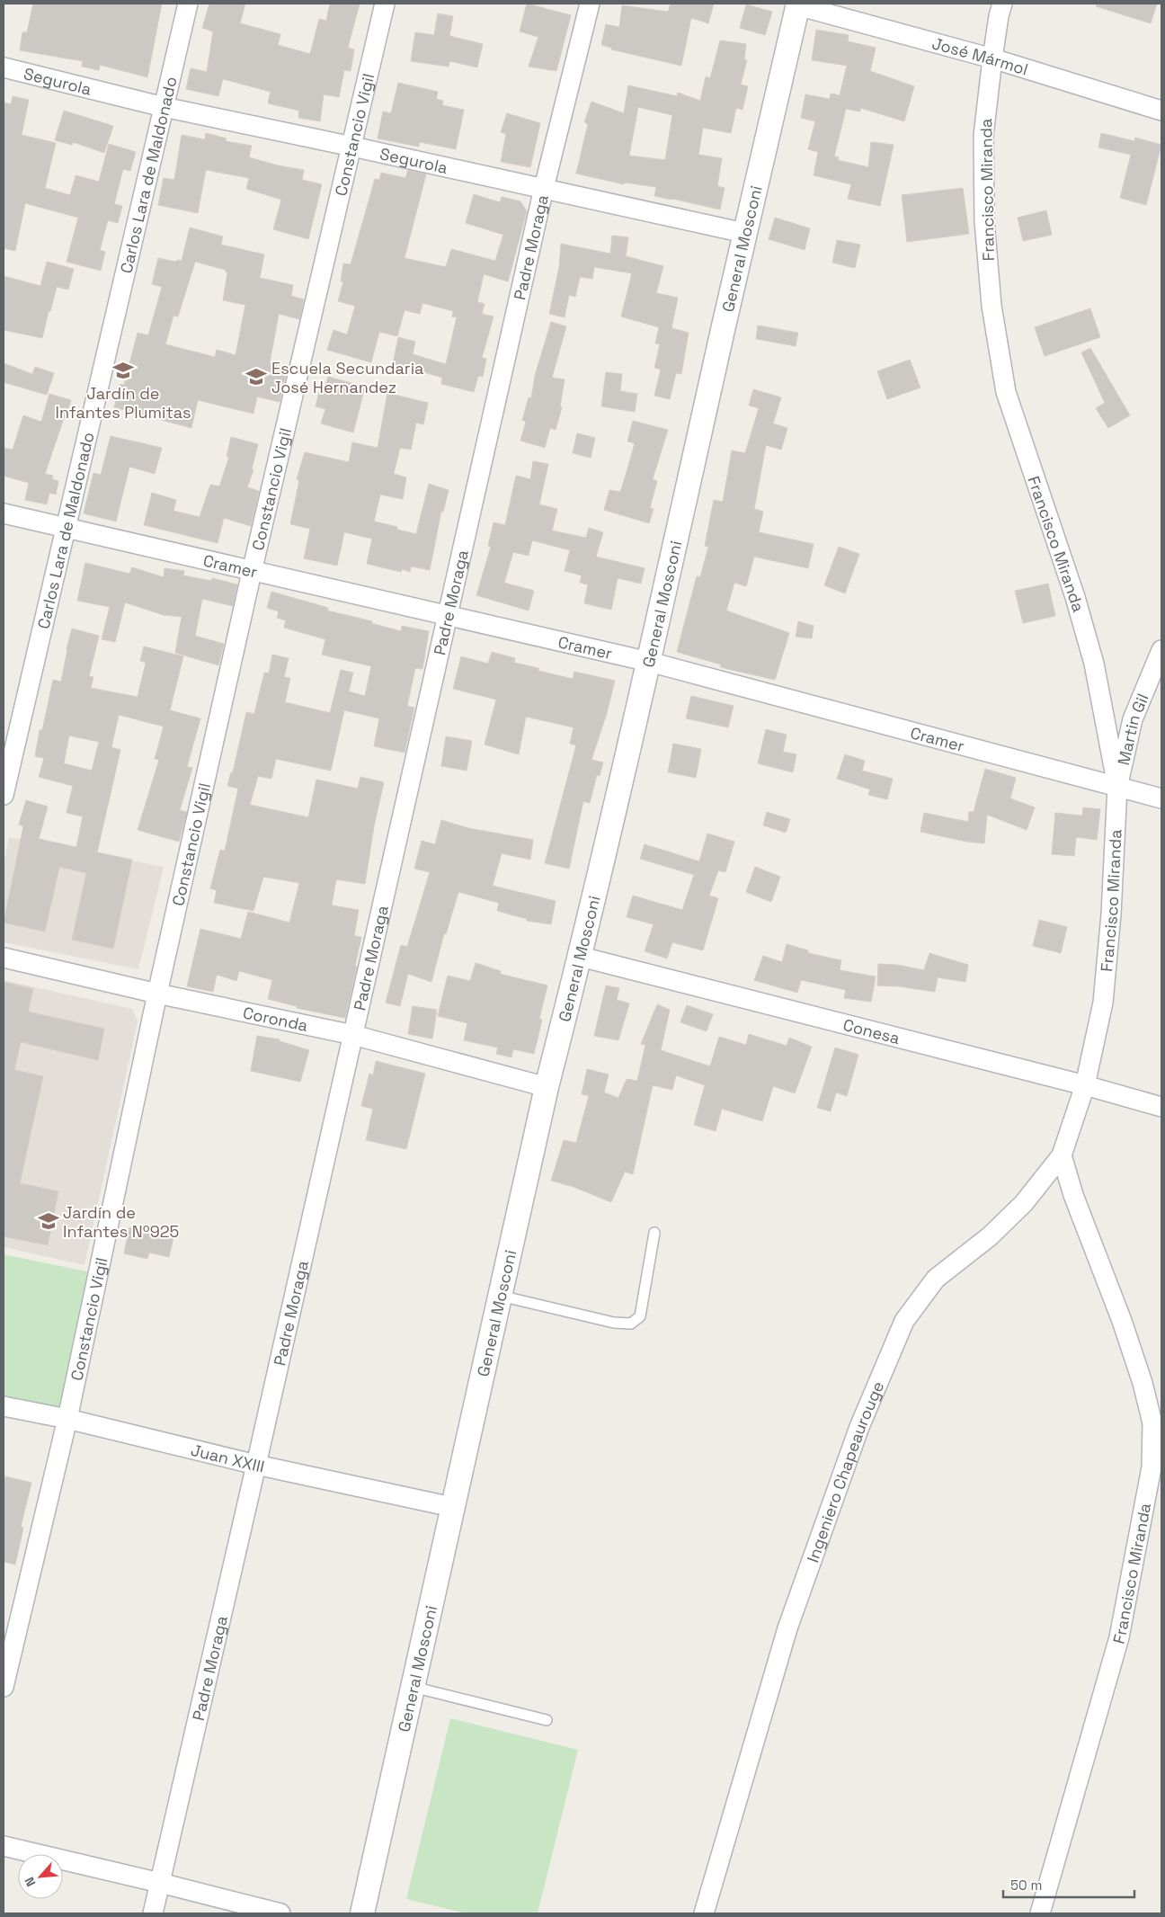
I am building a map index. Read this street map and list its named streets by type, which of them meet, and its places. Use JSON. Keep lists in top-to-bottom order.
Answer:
{
  "streets": {
    "street": [
      "José Mármol",
      "Segurola",
      "Constancio Vigil",
      "Carlos Lara de Maldonado",
      "Francisco Miranda",
      "Padre Moraga",
      "General Mosconi",
      "Cramer",
      "Martin Gil",
      "Coronda",
      "Conesa",
      "Juan XXIII",
      "Ingeniero Chapeaurouge"
    ]
  },
  "crossings": [
    ["José Mármol", "Francisco Miranda"],
    ["José Mármol", "General Mosconi"],
    ["Segurola", "Constancio Vigil"],
    ["Segurola", "Carlos Lara de Maldonado"],
    ["Segurola", "Padre Moraga"],
    ["Segurola", "General Mosconi"],
    ["Constancio Vigil", "Cramer"],
    ["Constancio Vigil", "Coronda"],
    ["Constancio Vigil", "Juan XXIII"],
    ["Carlos Lara de Maldonado", "Cramer"],
    ["Francisco Miranda", "Cramer"],
    ["Francisco Miranda", "Martin Gil"],
    ["Francisco Miranda", "Conesa"],
    ["Francisco Miranda", "Ingeniero Chapeaurouge"],
    ["Padre Moraga", "Cramer"],
    ["Padre Moraga", "Coronda"],
    ["Padre Moraga", "Juan XXIII"],
    ["General Mosconi", "Cramer"],
    ["General Mosconi", "Coronda"],
    ["General Mosconi", "Conesa"],
    ["General Mosconi", "Juan XXIII"],
    ["Cramer", "Martin Gil"],
    ["Conesa", "Ingeniero Chapeaurouge"]
  ],
  "places": {
    "school or university": ["Jardín de Infantes Plumitas", "Escuela Secundaria José Hernandez", "Jardín de Infantes Nº925"]
  },
  "scale_bar": "50 m",
  "north": "bottom left"
}
